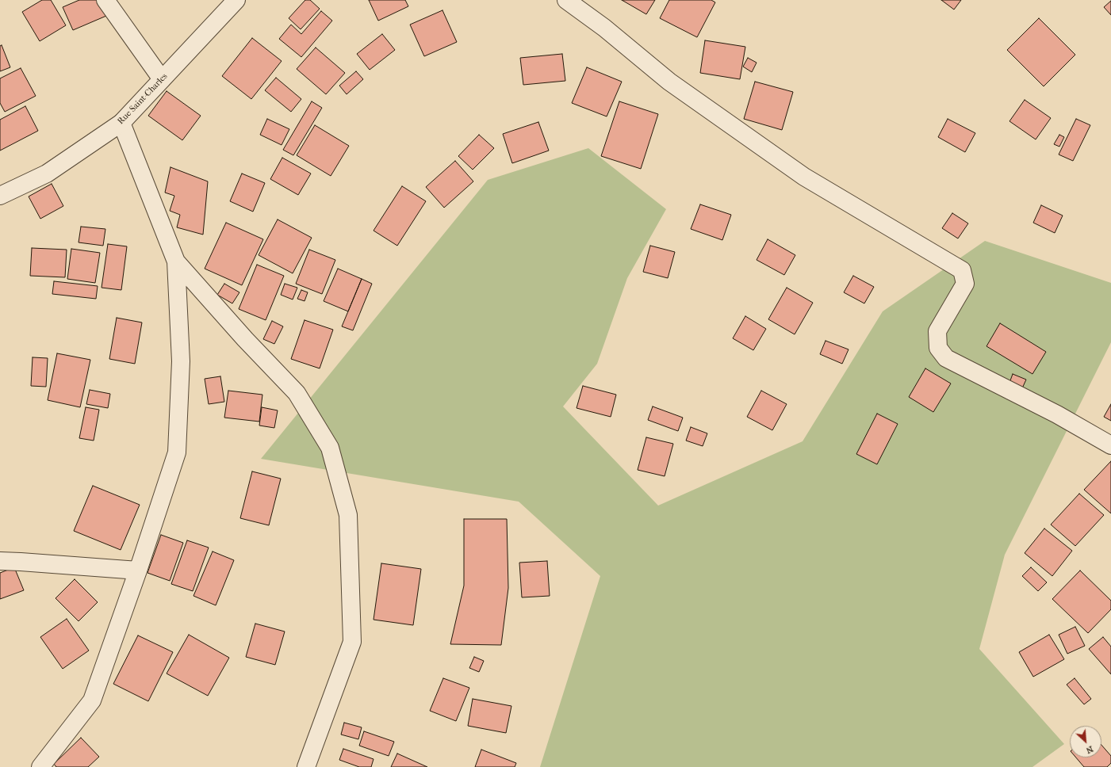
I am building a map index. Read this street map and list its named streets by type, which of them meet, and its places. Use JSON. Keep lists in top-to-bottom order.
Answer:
{
  "streets": {
    "street": ["Rue Saint-Charles"]
  },
  "north": "bottom right"
}
